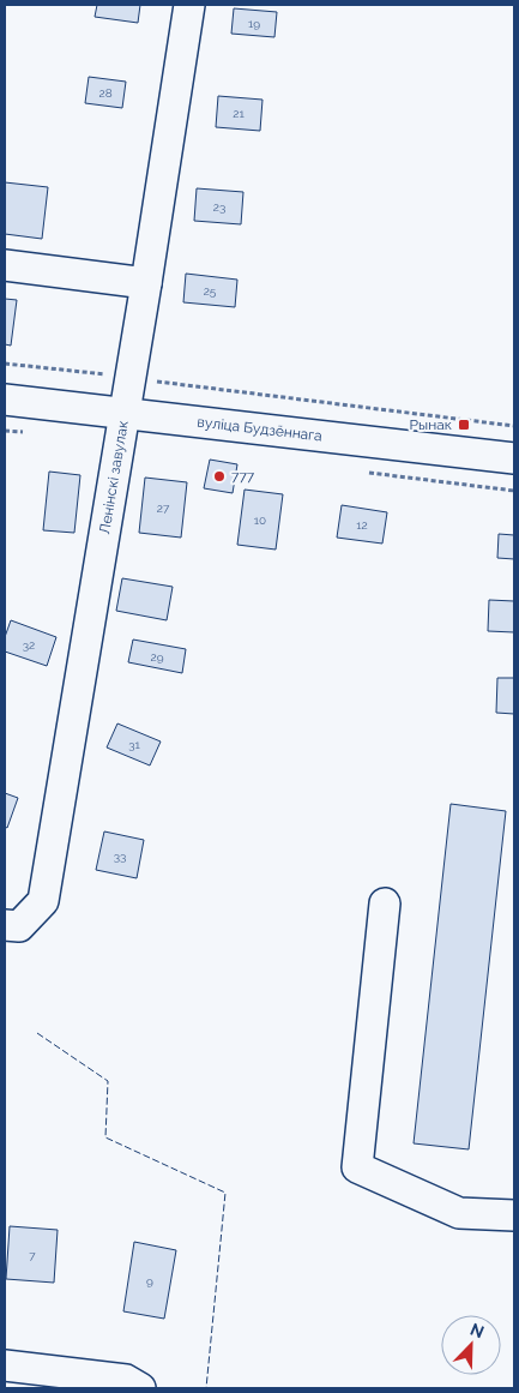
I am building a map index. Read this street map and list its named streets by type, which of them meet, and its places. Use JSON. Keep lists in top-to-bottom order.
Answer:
{
  "streets": {
    "street": ["вуліца Будзённага", "Ленінскі завулак"]
  },
  "crossings": [
    ["вуліца Будзённага", "Ленінскі завулак"]
  ],
  "places": {
    "transit": ["Рынак"],
    "other": ["777"]
  },
  "house_numbers": [
    "19",
    "28",
    "21",
    "23",
    "25",
    "27",
    "10",
    "12",
    "32",
    "29",
    "31",
    "33",
    "7",
    "9"
  ],
  "north": "top right"
}
